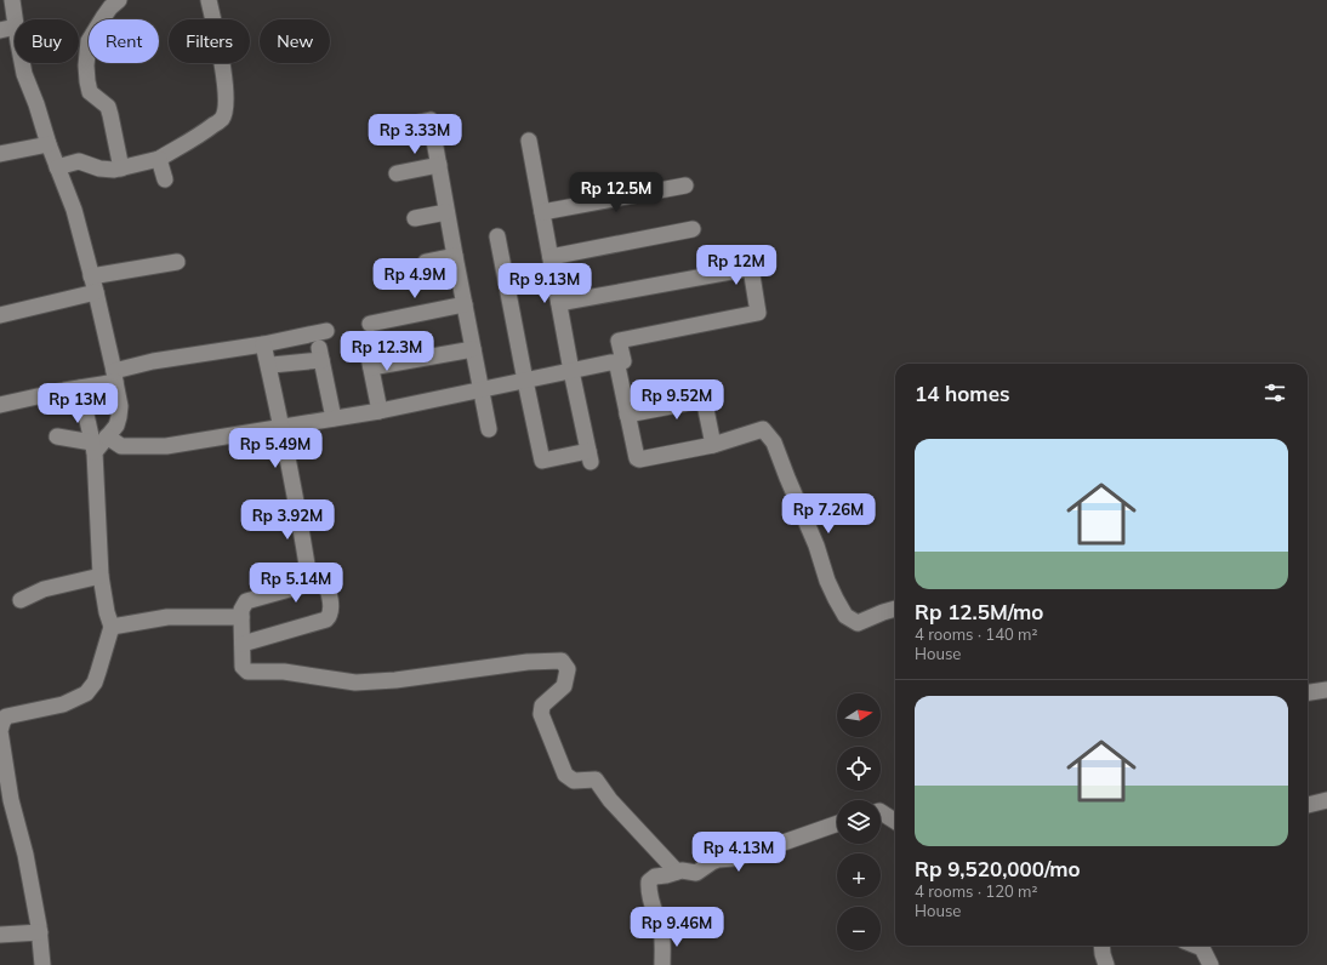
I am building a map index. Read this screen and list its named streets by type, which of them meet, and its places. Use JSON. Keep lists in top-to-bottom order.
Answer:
{
  "north": "right",
  "page": {
    "chip": [
      "Buy",
      "Rent",
      "Filters",
      "New"
    ],
    "price": [
      "Rp 3.33M",
      "Rp 12.5M",
      "Rp 12M",
      "Rp 4.9M",
      "Rp 9.13M",
      "Rp 12.3M",
      "Rp 9.52M",
      "Rp 13M",
      "Rp 5.49M",
      "Rp 7.26M",
      "Rp 3.92M",
      "Rp 5.14M",
      "Rp 4.13M",
      "Rp 9.46M"
    ],
    "heading": "14 homes",
    "list": [
      {
        "name": "Rp 12.5M/mo",
        "note": "4 rooms · 140 m² · House"
      },
      {
        "name": "Rp 9,520,000/mo",
        "note": "4 rooms · 120 m² · House"
      }
    ],
    "map_buttons": ["+", "−"]
  }
}
